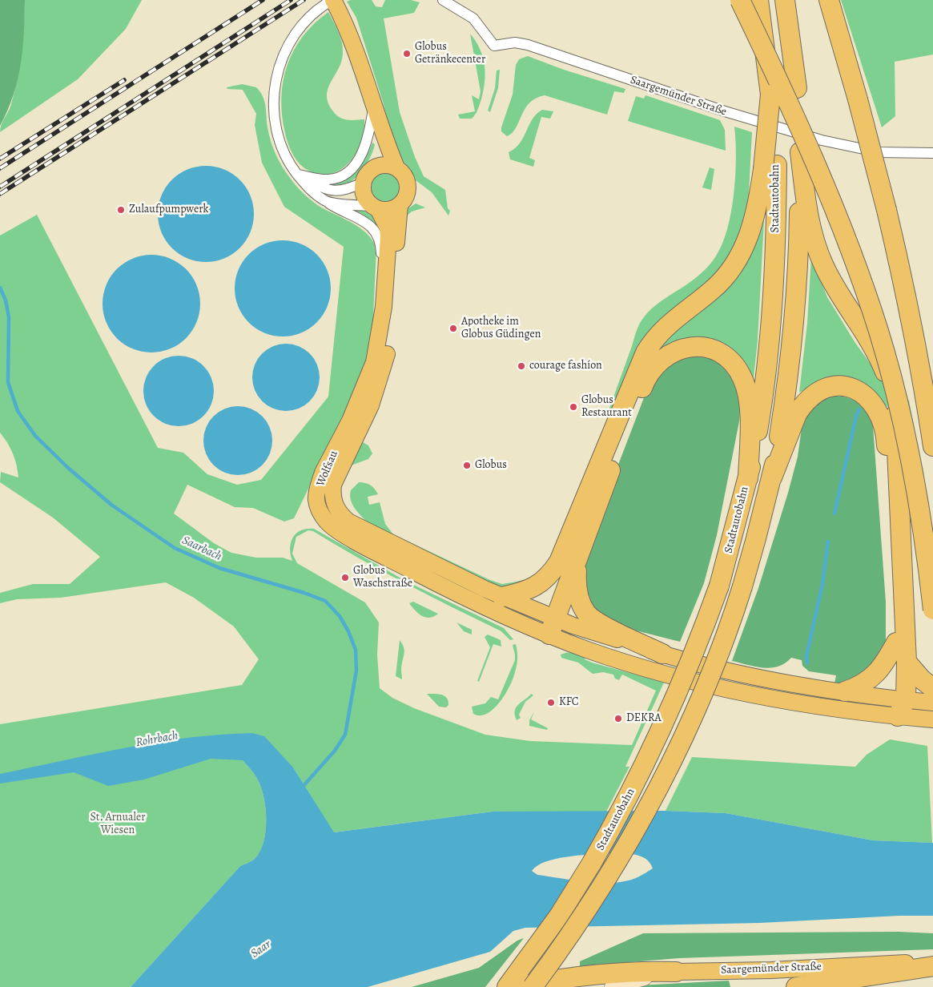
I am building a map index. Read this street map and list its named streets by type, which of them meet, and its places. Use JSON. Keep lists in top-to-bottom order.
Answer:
{
  "streets": {
    "highway": ["Stadtautobahn"],
    "main road": ["Saargemünder Straße", "Wolfsau"]
  },
  "water": ["Saarbach", "Rohrbach", "Saar"],
  "parks": ["St. Arnualer Wiesen"],
  "places": [
    "Globus Getränkecenter",
    "Zulaufpumpwerk",
    "Apotheke im Globus Güdingen",
    "courage fashíon",
    "Globus Restaurant",
    "Globus",
    "Globus Waschstraße",
    "KFC",
    "DEKRA"
  ]
}
